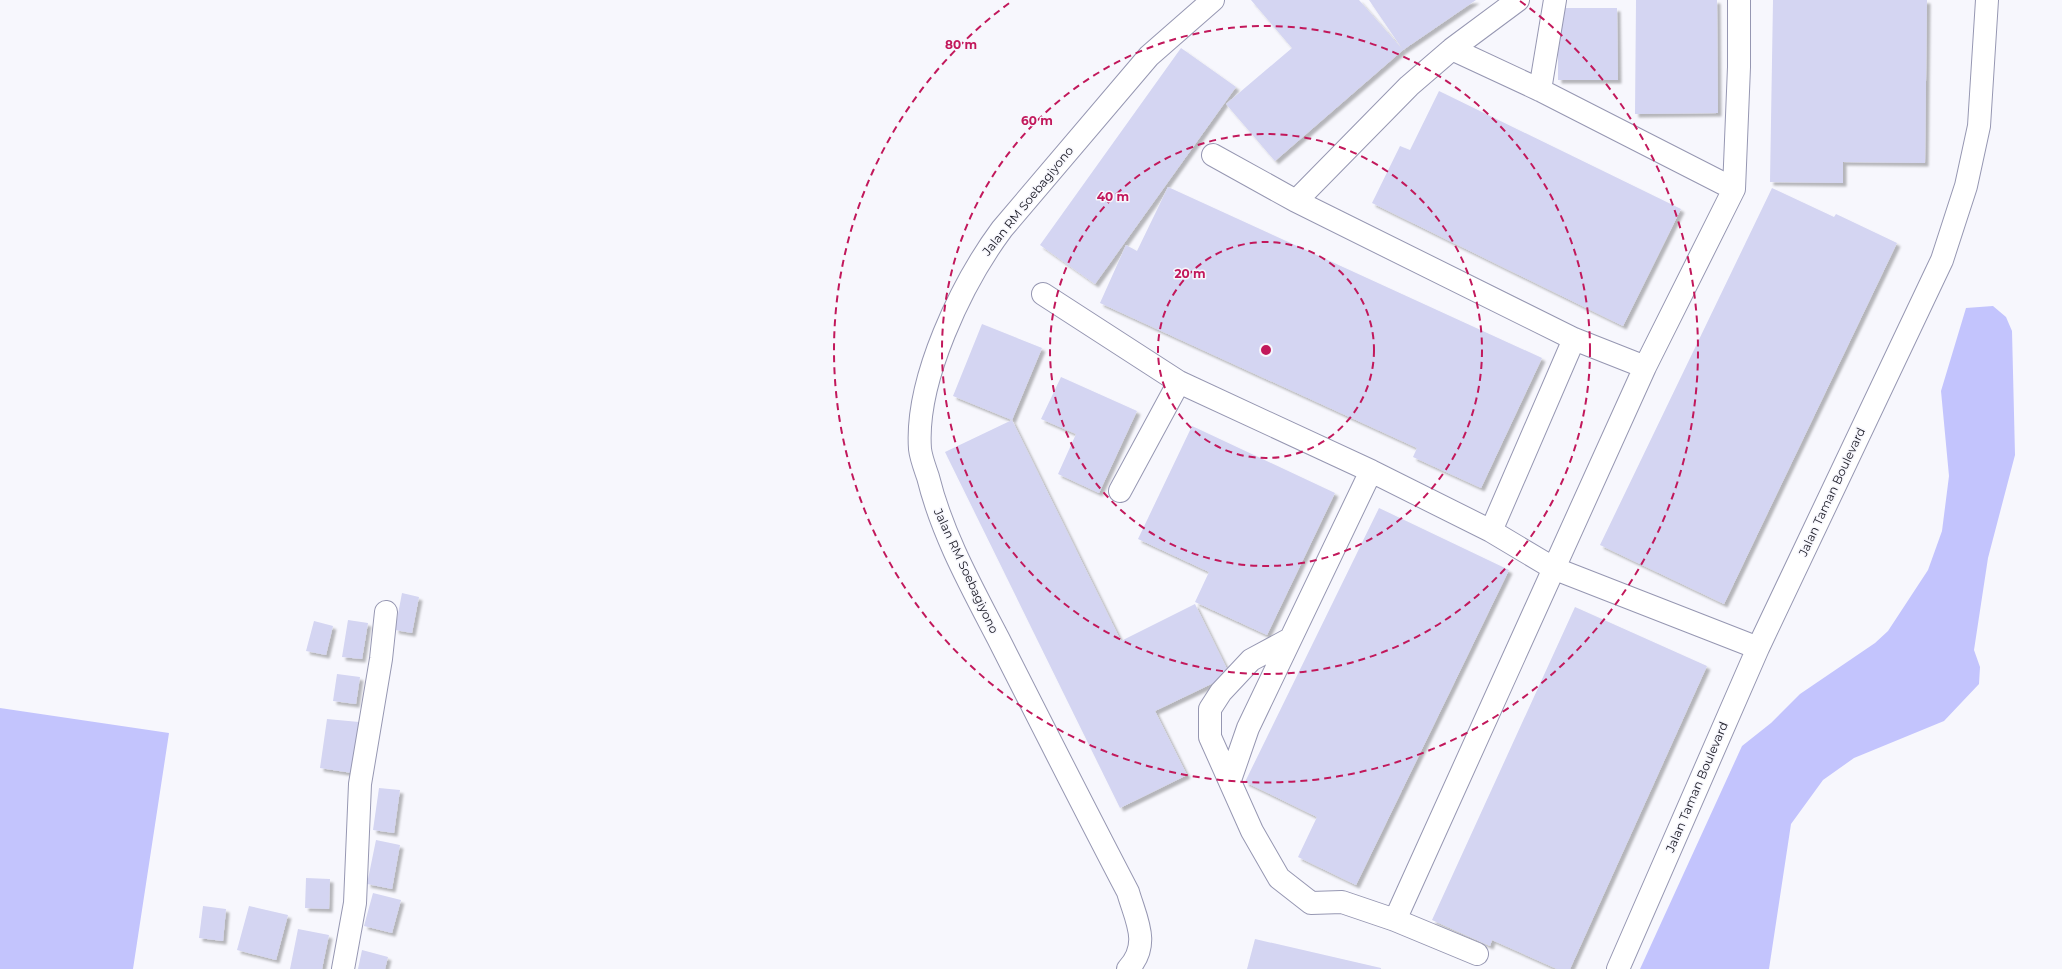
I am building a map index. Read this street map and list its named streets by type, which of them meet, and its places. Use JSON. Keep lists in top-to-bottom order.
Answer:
{
  "streets": {
    "street": ["Jalan RM Soebagiyono", "Jalan Taman Boulevard"]
  },
  "rings": [
    "80 m",
    "60 m",
    "40 m",
    "20 m"
  ]
}
